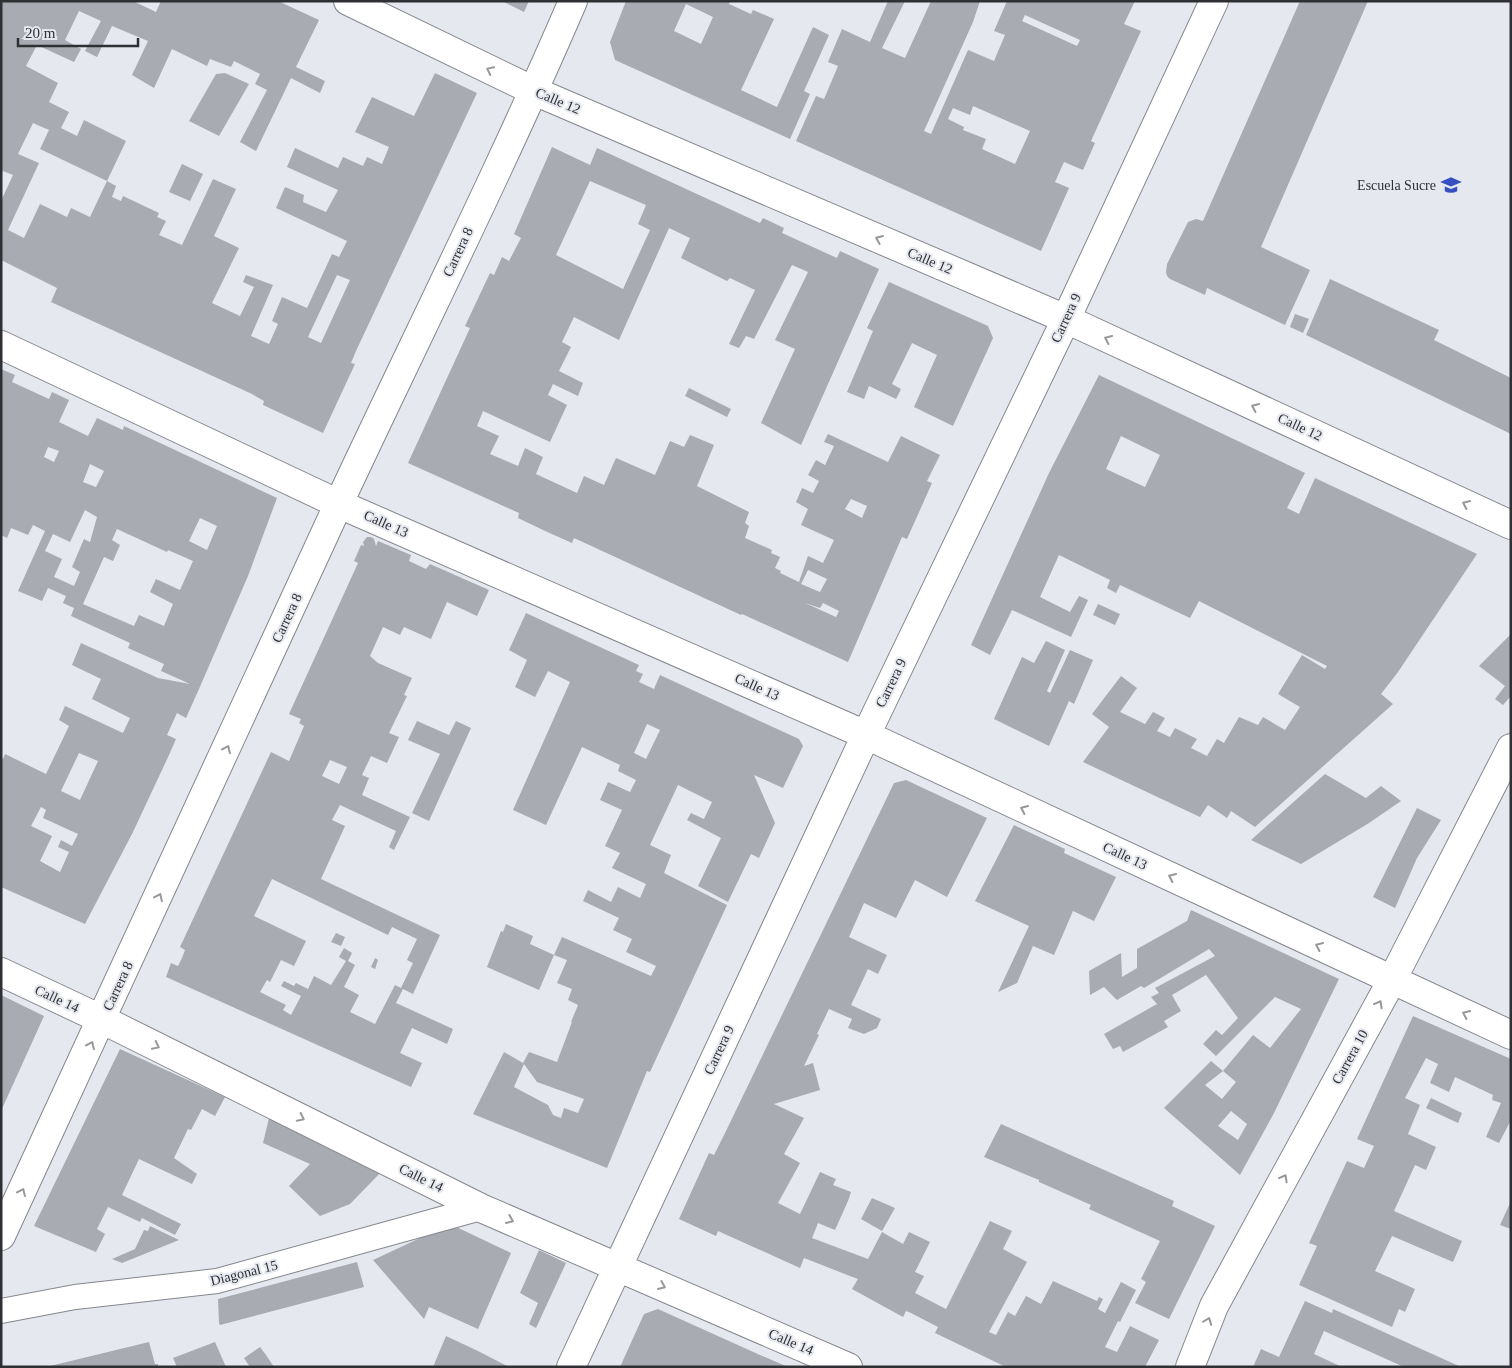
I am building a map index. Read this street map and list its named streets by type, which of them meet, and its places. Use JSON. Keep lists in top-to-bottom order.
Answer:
{
  "streets": {
    "street": [
      "Calle 12",
      "Carrera 8",
      "Carrera 9",
      "Calle 13",
      "Calle 14",
      "Carrera 10"
    ],
    "lane": ["Diagonal 15"]
  },
  "crossings": [
    ["Calle 12", "Carrera 8"],
    ["Calle 12", "Carrera 9"],
    ["Carrera 8", "Calle 13"],
    ["Carrera 8", "Calle 14"],
    ["Carrera 9", "Calle 13"],
    ["Carrera 9", "Calle 14"],
    ["Calle 13", "Carrera 10"],
    ["Calle 14", "Diagonal 15"]
  ],
  "one_way": [
    "Calle 12",
    "Carrera 8",
    "Calle 13",
    "Calle 14",
    "Carrera 10"
  ],
  "places": {
    "school or university": ["Escuela Sucre"]
  },
  "scale_bar": "20 m"
}
